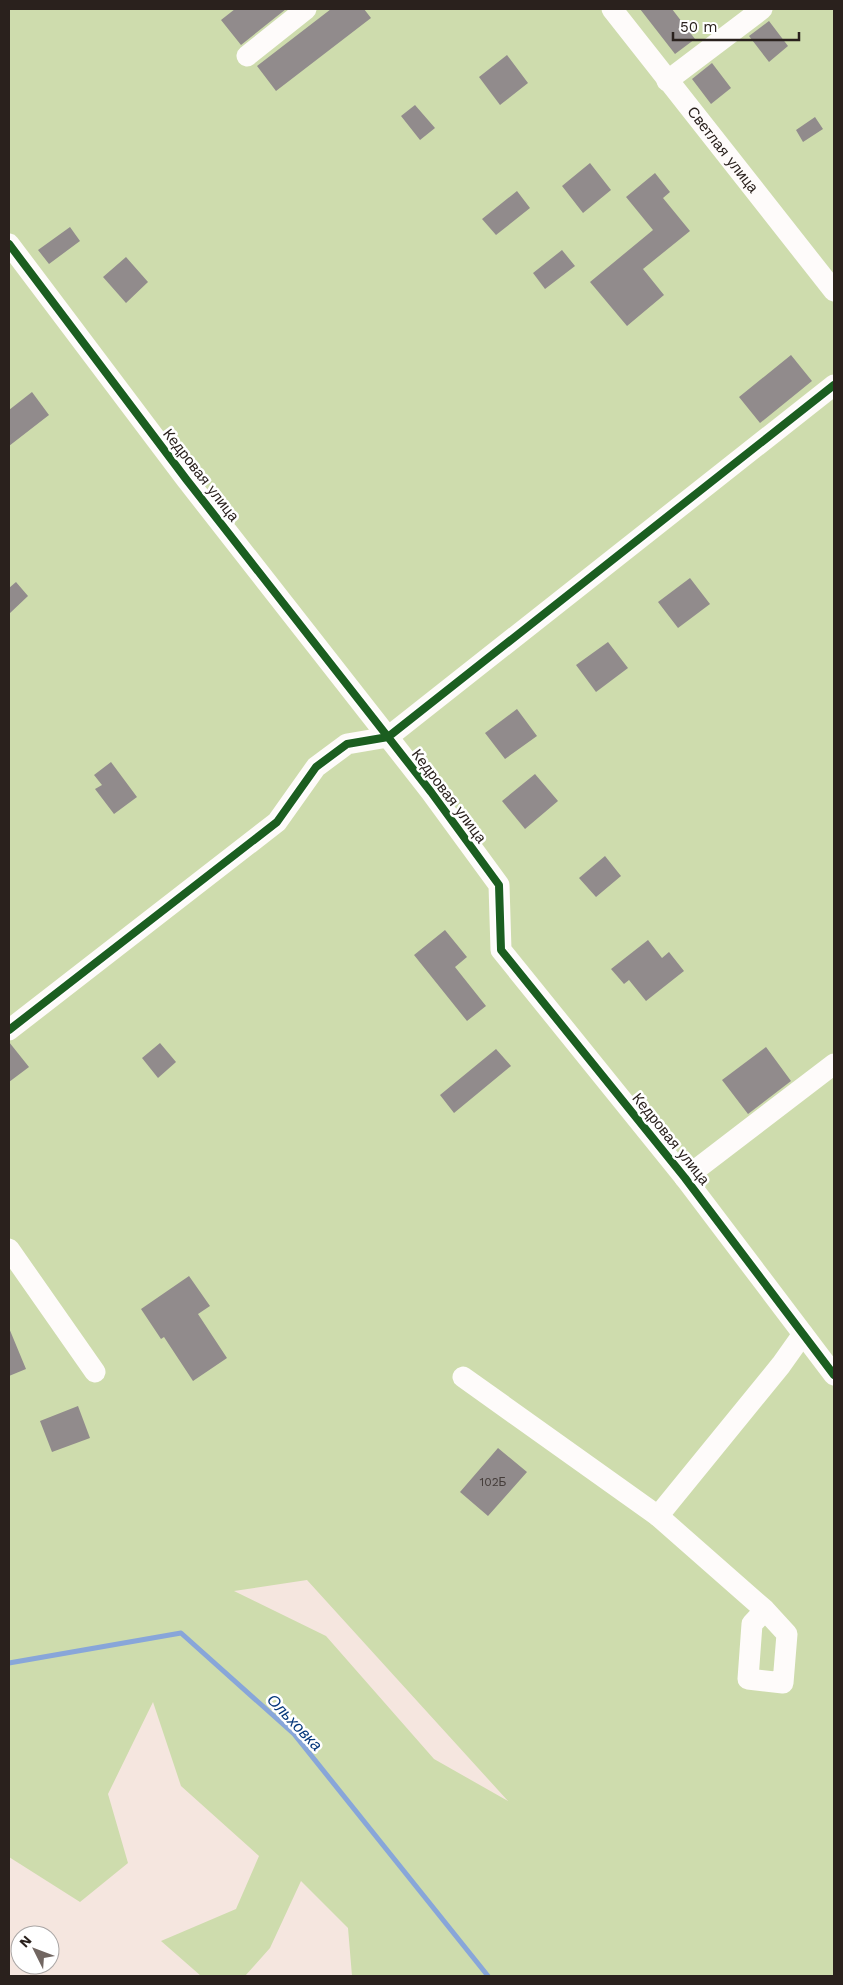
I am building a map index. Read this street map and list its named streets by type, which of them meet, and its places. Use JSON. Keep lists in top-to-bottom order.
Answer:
{
  "streets": {
    "street": ["Светлая улица", "Кедровая улица"]
  },
  "water": ["Ольховка"],
  "house_numbers": ["102Б"],
  "scale_bar": "50 m",
  "north": "top left"
}
